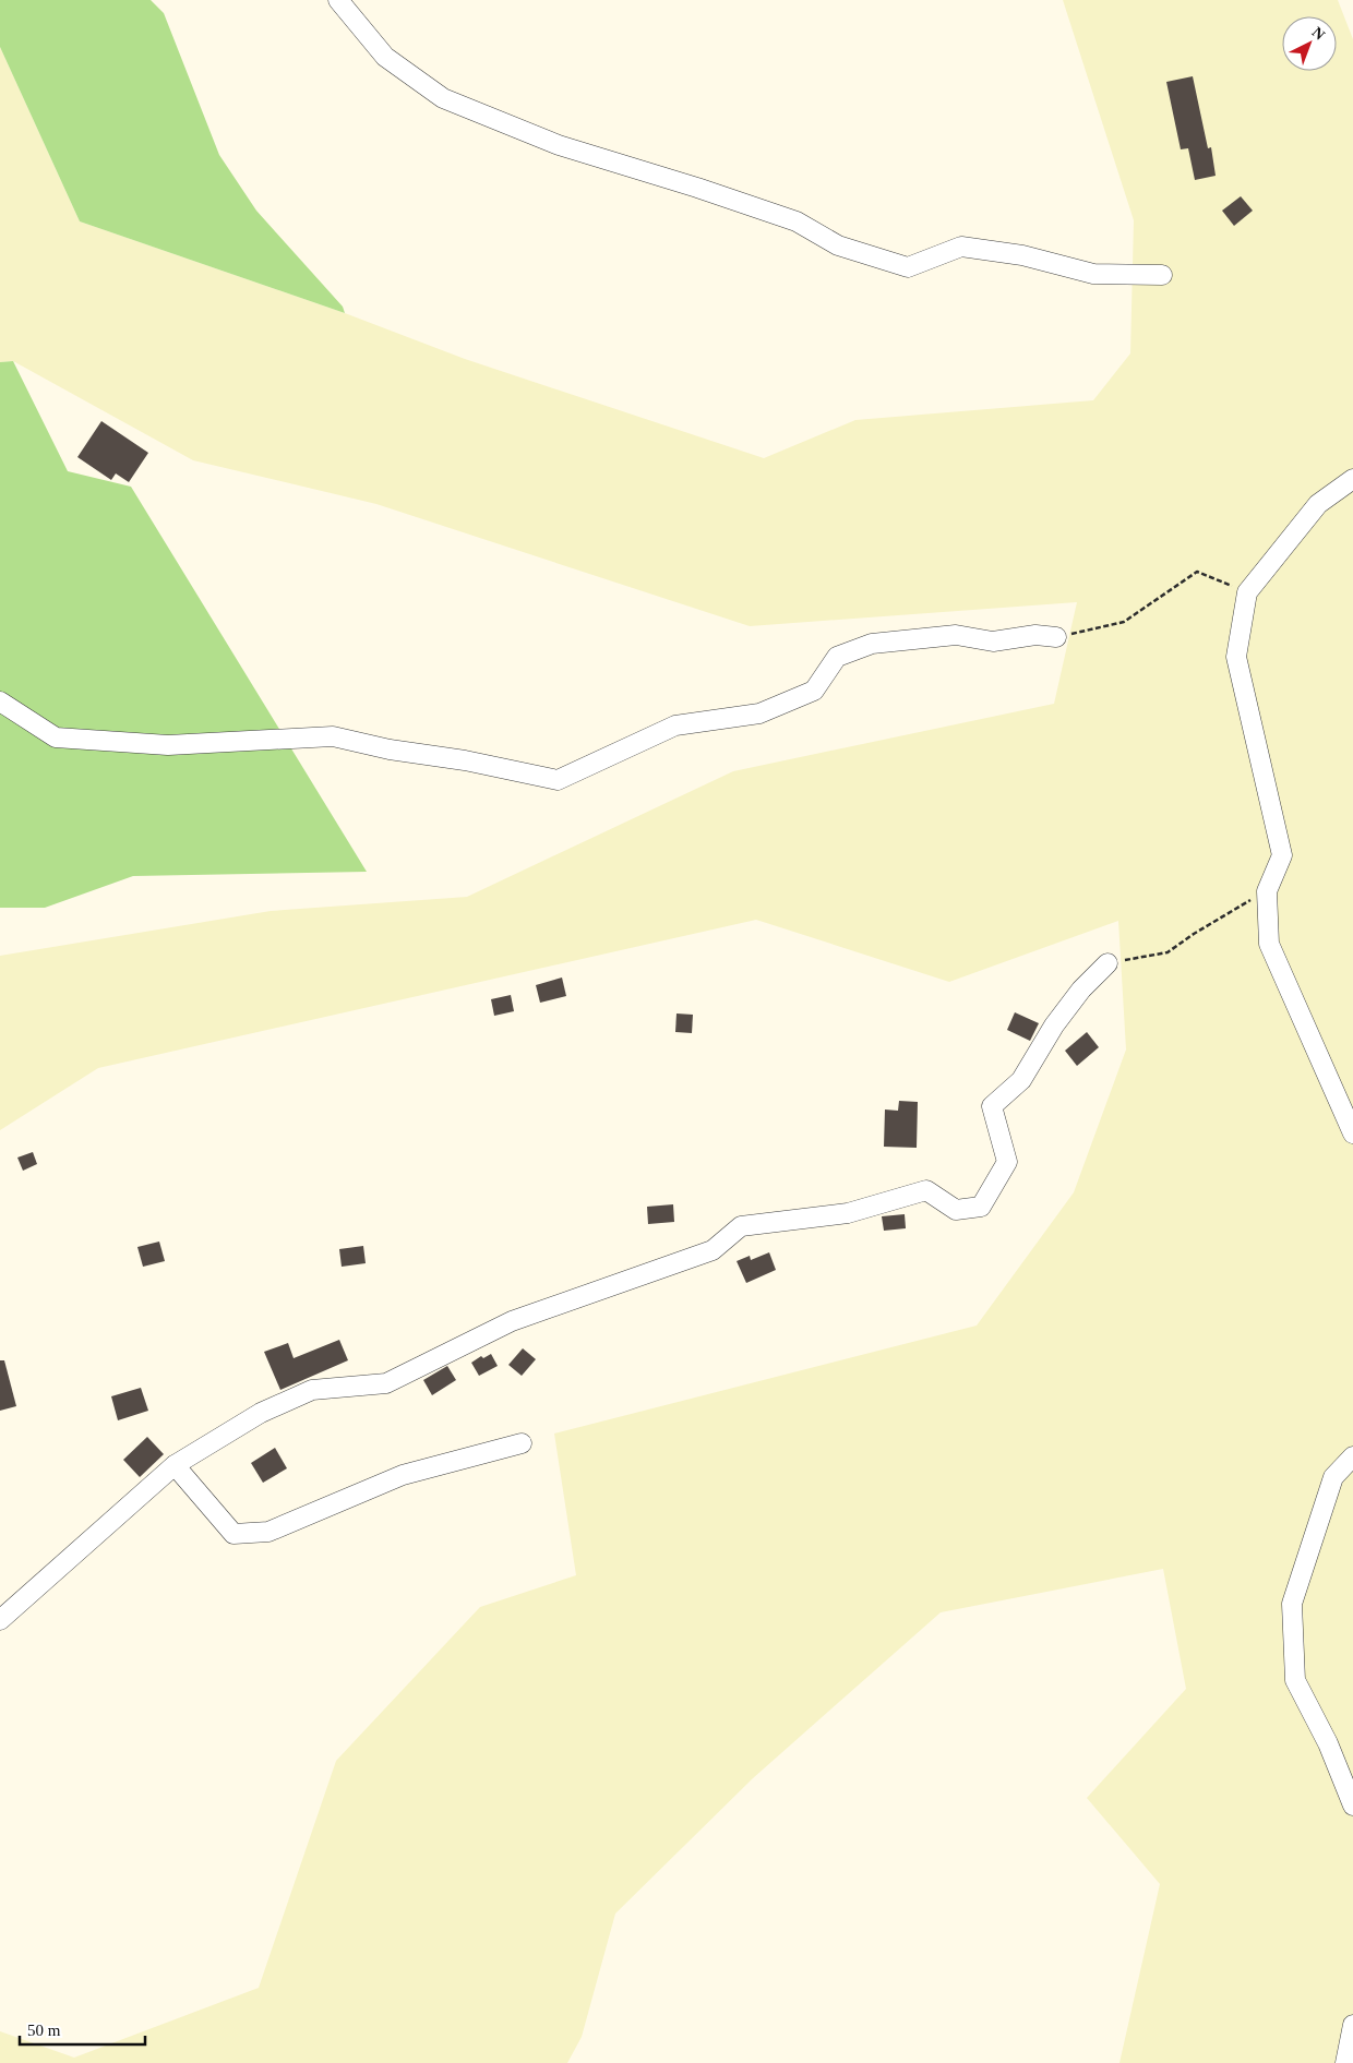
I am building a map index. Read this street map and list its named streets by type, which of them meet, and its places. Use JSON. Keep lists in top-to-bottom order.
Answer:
{
  "scale_bar": "50 m",
  "north": "top right"
}
